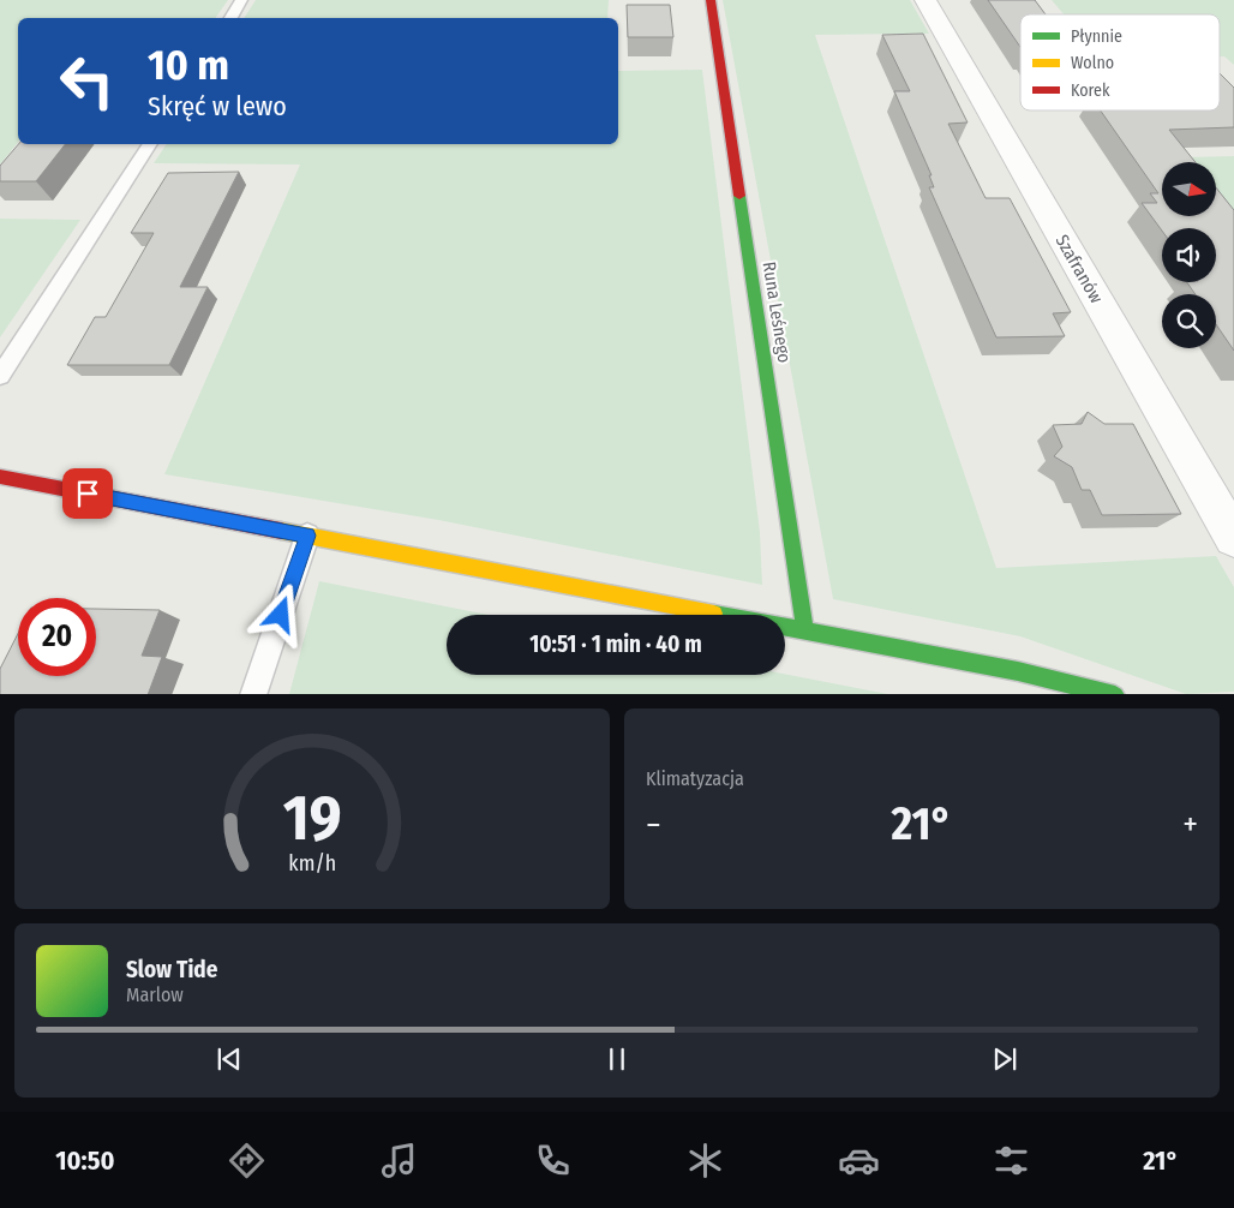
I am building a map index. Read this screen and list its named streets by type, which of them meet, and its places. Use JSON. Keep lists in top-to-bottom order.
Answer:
{
  "streets": {
    "street": ["Szafranów", "Runa Leśnego"]
  },
  "legend": ["Płynnie", "Wolno", "Korek"],
  "north": "right",
  "page": {
    "turn": ["10 m", "Skręć w lewo"],
    "limit": "20",
    "trip": "10:51 · 1 min · 40 m",
    "tile": "Klimatyzacja",
    "heat": ["−", "21°", "+"],
    "song": ["Slow Tide", "Marlow"],
    "tabs": ["10:50", "21°"],
    "gauge": ["19", "km/h"]
  }
}
